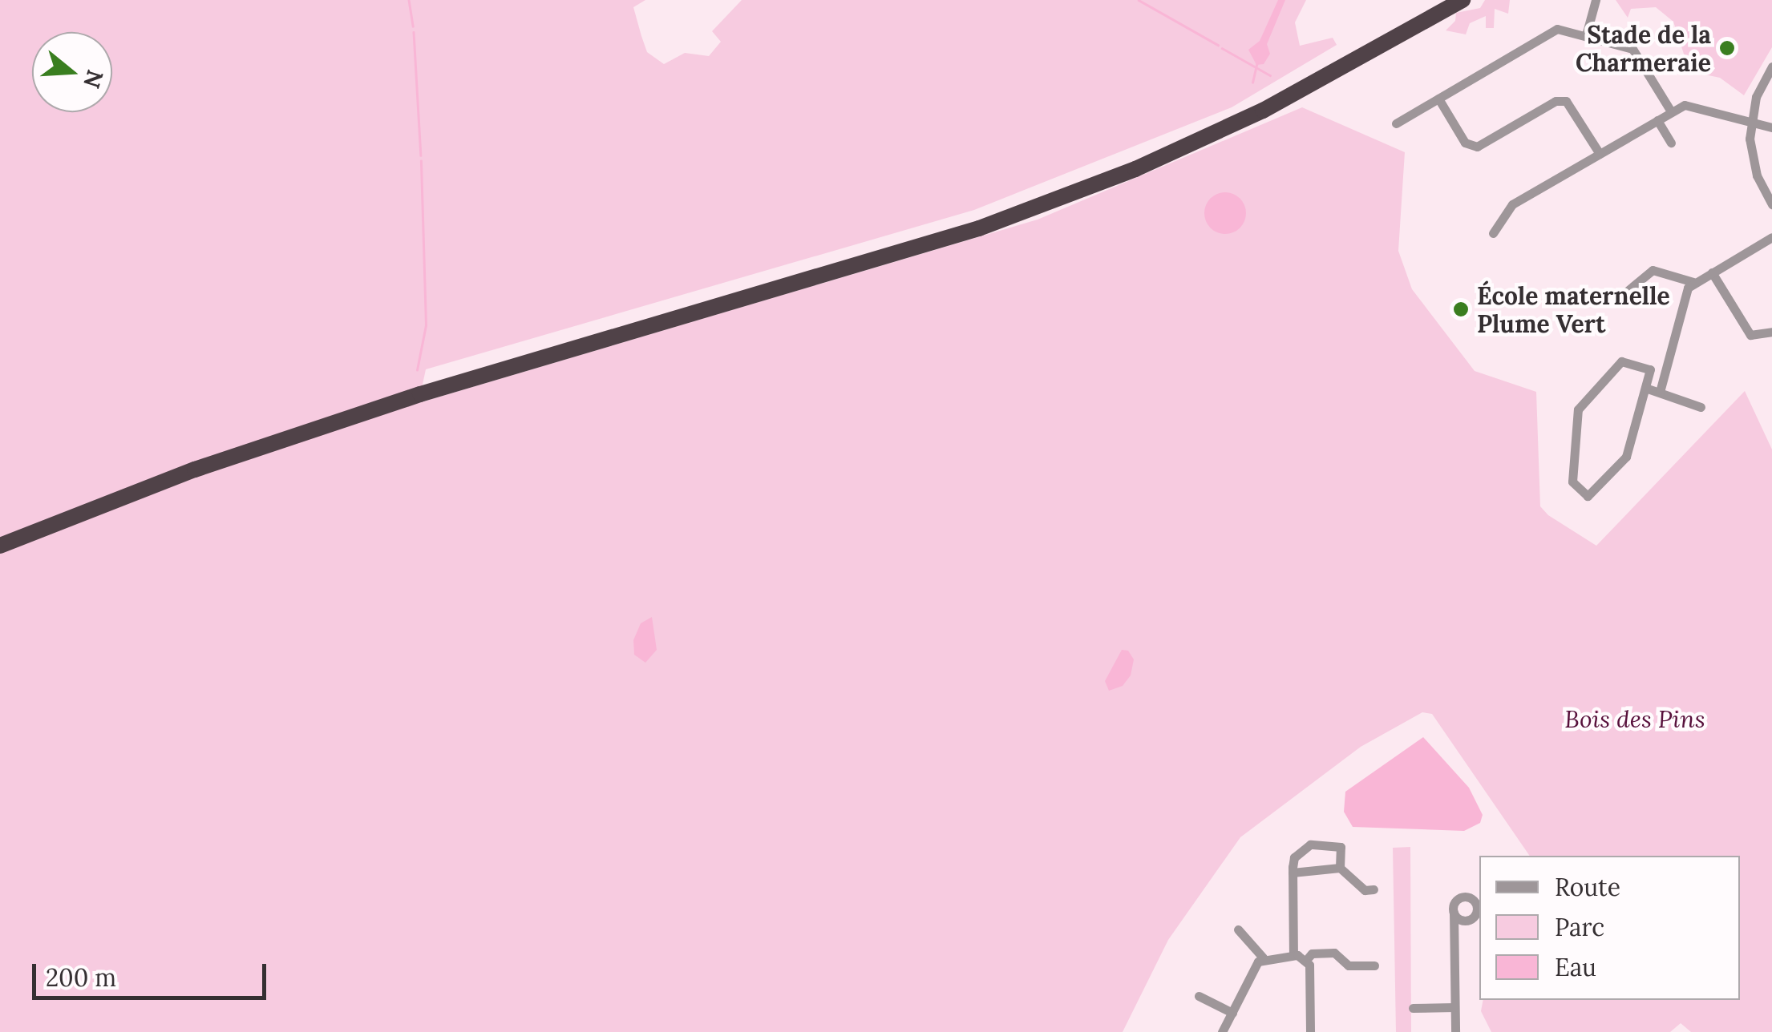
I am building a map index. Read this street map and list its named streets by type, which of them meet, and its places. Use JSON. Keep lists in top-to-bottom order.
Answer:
{
  "parks": ["Bois des Pins"],
  "places": ["Stade de la Charmeraie", "École maternelle Plume Vert"],
  "legend": ["Route", "Parc", "Eau"],
  "scale_bar": "200 m",
  "north": "right"
}
